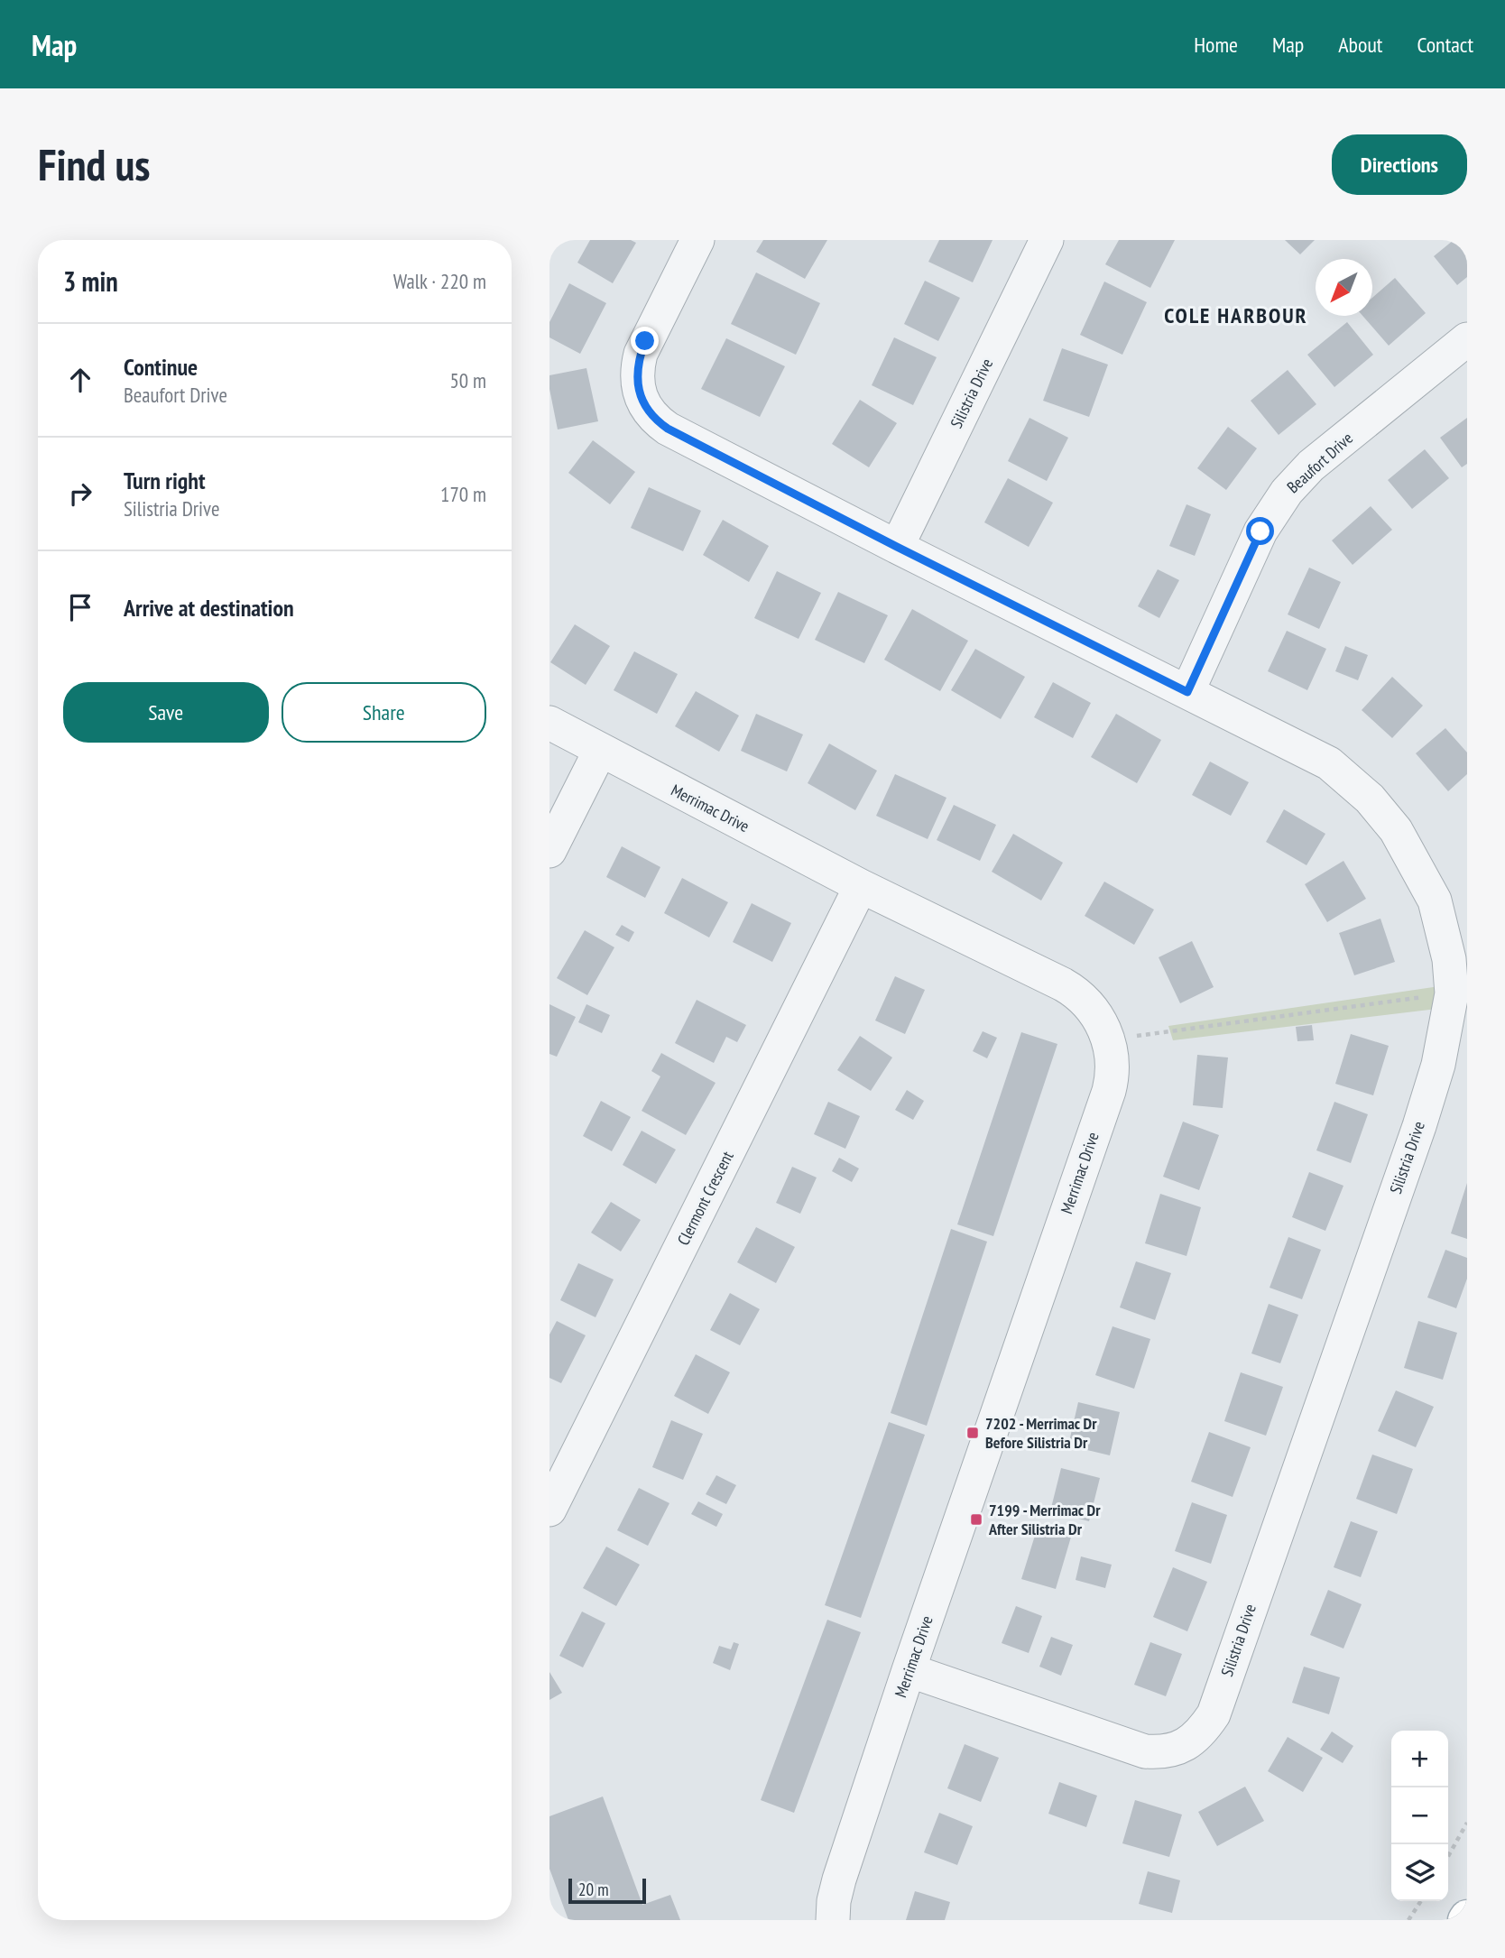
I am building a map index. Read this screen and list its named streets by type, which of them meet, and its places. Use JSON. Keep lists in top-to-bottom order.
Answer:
{
  "streets": {
    "street": [
      "Silistria Drive",
      "Beaufort Drive",
      "Merrimac Drive",
      "Clermont Crescent"
    ]
  },
  "crossings": [
    ["Silistria Drive", "Beaufort Drive"],
    ["Silistria Drive", "Merrimac Drive"],
    ["Merrimac Drive", "Clermont Crescent"]
  ],
  "districts": ["COLE HARBOUR"],
  "places": {
    "transit": ["7202 - Merrimac Dr Before Silistria Dr", "7199 - Merrimac Dr After Silistria Dr"]
  },
  "scale_bar": "20 m",
  "north": "bottom left",
  "page": {
    "header": "Map",
    "nav": [
      "Home",
      "Map",
      "About",
      "Contact"
    ],
    "buttons": [
      "Directions",
      ["Save", "Share"]
    ],
    "title": "Find us",
    "heading": ["3 min", "Walk · 220 m"],
    "list": [
      ["Continue", "Beaufort Drive", "50 m"],
      ["Turn right", "Silistria Drive", "170 m"],
      "Arrive at destination"
    ],
    "map_buttons": ["+", "−"],
    "scale": "20 m"
  }
}
